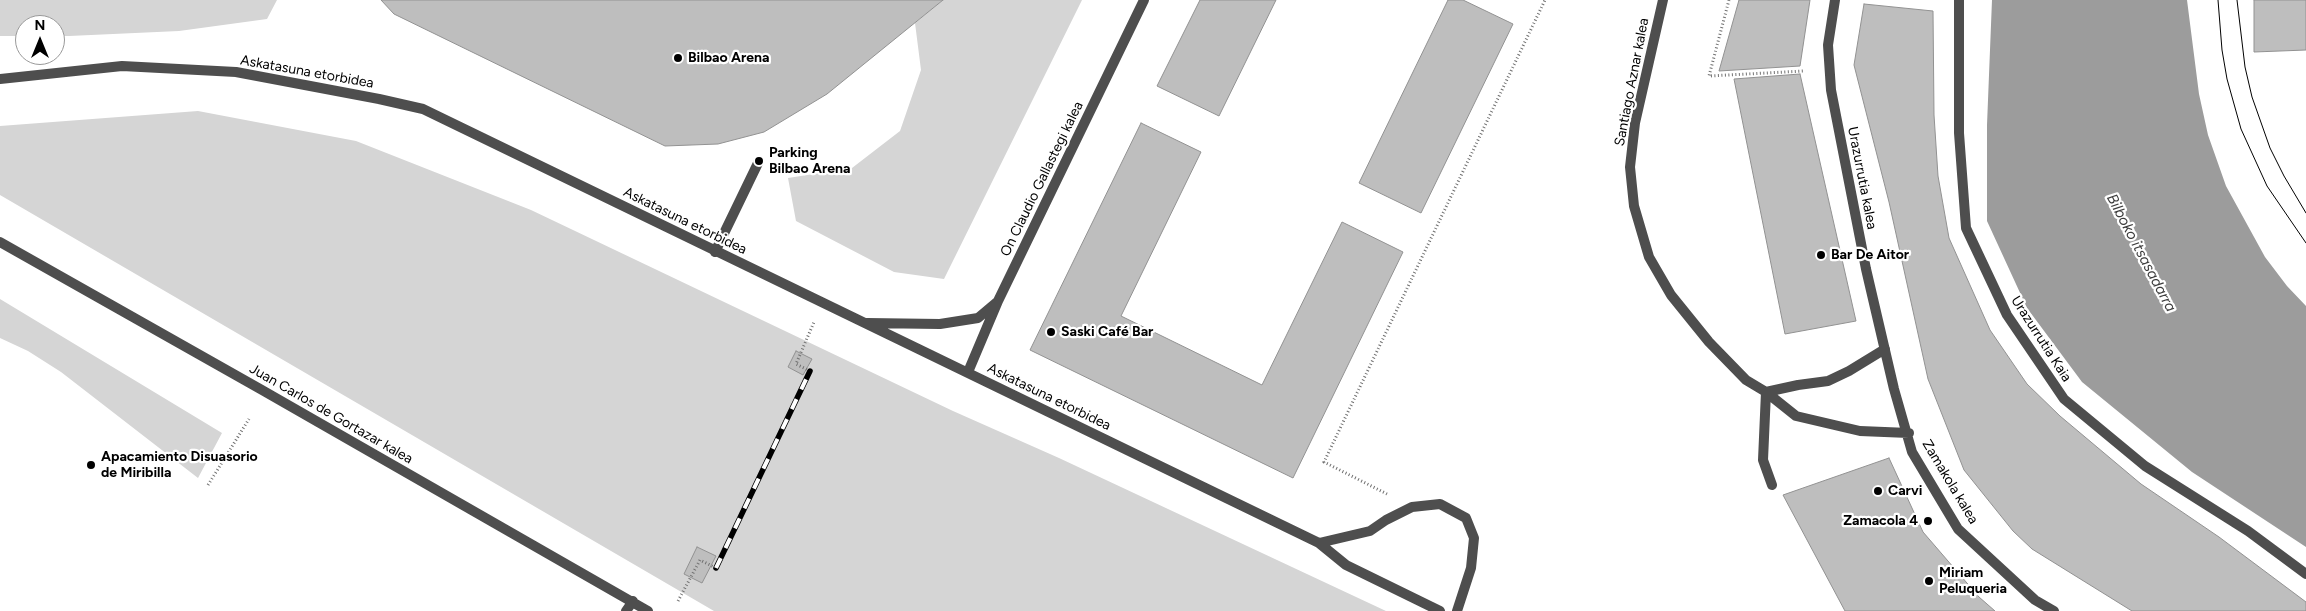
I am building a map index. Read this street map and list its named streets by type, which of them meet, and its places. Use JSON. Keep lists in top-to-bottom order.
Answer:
{
  "streets": {
    "street": [
      "Askatasuna etorbidea",
      "Santiago Aznar kalea",
      "Urazurrutia kalea",
      "On Claudio Gallastegi kalea",
      "Urazurrutia Kaia",
      "Juan Carlos de Gortazar kalea",
      "Zamakola kalea"
    ]
  },
  "crossings": [
    ["Askatasuna etorbidea", "On Claudio Gallastegi kalea"],
    ["Santiago Aznar kalea", "Zamakola kalea"],
    ["Urazurrutia kalea", "Zamakola kalea"]
  ],
  "water": ["Bilboko itsasadarra"],
  "places": [
    "Bilbao Arena",
    "Parking Bilbao Arena",
    "Bar De Aitor",
    "Saski Café Bar",
    "Apacamiento Disuasorio de Miribilla",
    "Carvi",
    "Zamacola 4",
    "Miriam Peluqueria"
  ],
  "north": "top"
}
